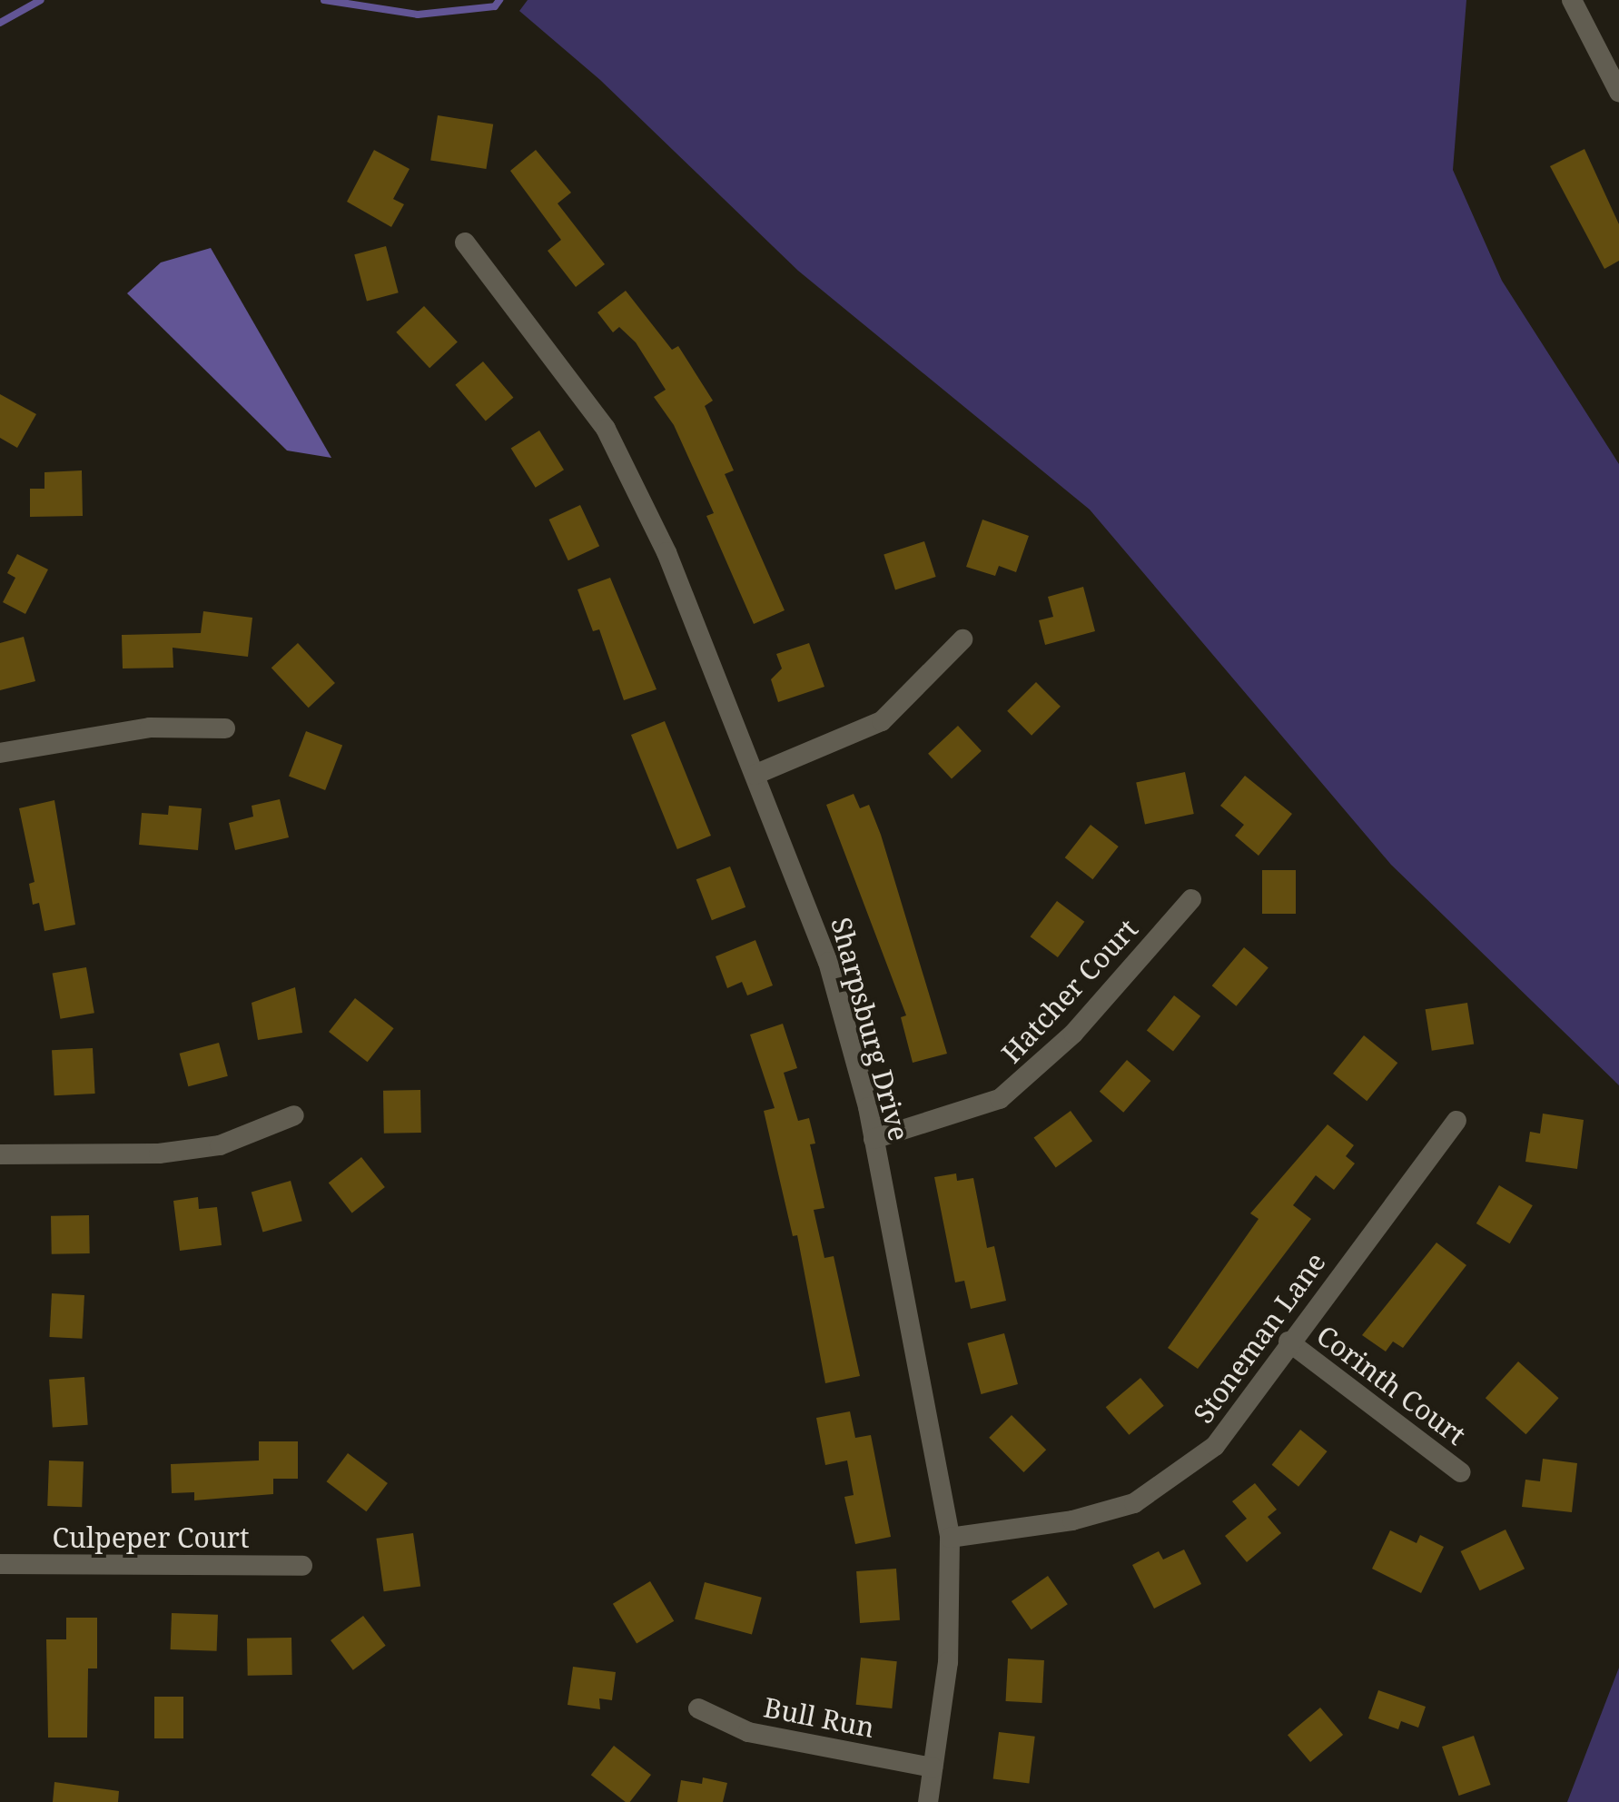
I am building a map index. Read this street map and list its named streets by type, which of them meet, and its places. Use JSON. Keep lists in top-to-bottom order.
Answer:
{
  "streets": {
    "street": [
      "Hatcher Court",
      "Sharpsburg Drive",
      "Stoneman Lane",
      "Corinth Court",
      "Culpeper Court",
      "Bull Run"
    ]
  },
  "crossings": [
    ["Hatcher Court", "Sharpsburg Drive"],
    ["Sharpsburg Drive", "Stoneman Lane"],
    ["Sharpsburg Drive", "Bull Run"],
    ["Stoneman Lane", "Corinth Court"]
  ]
}
